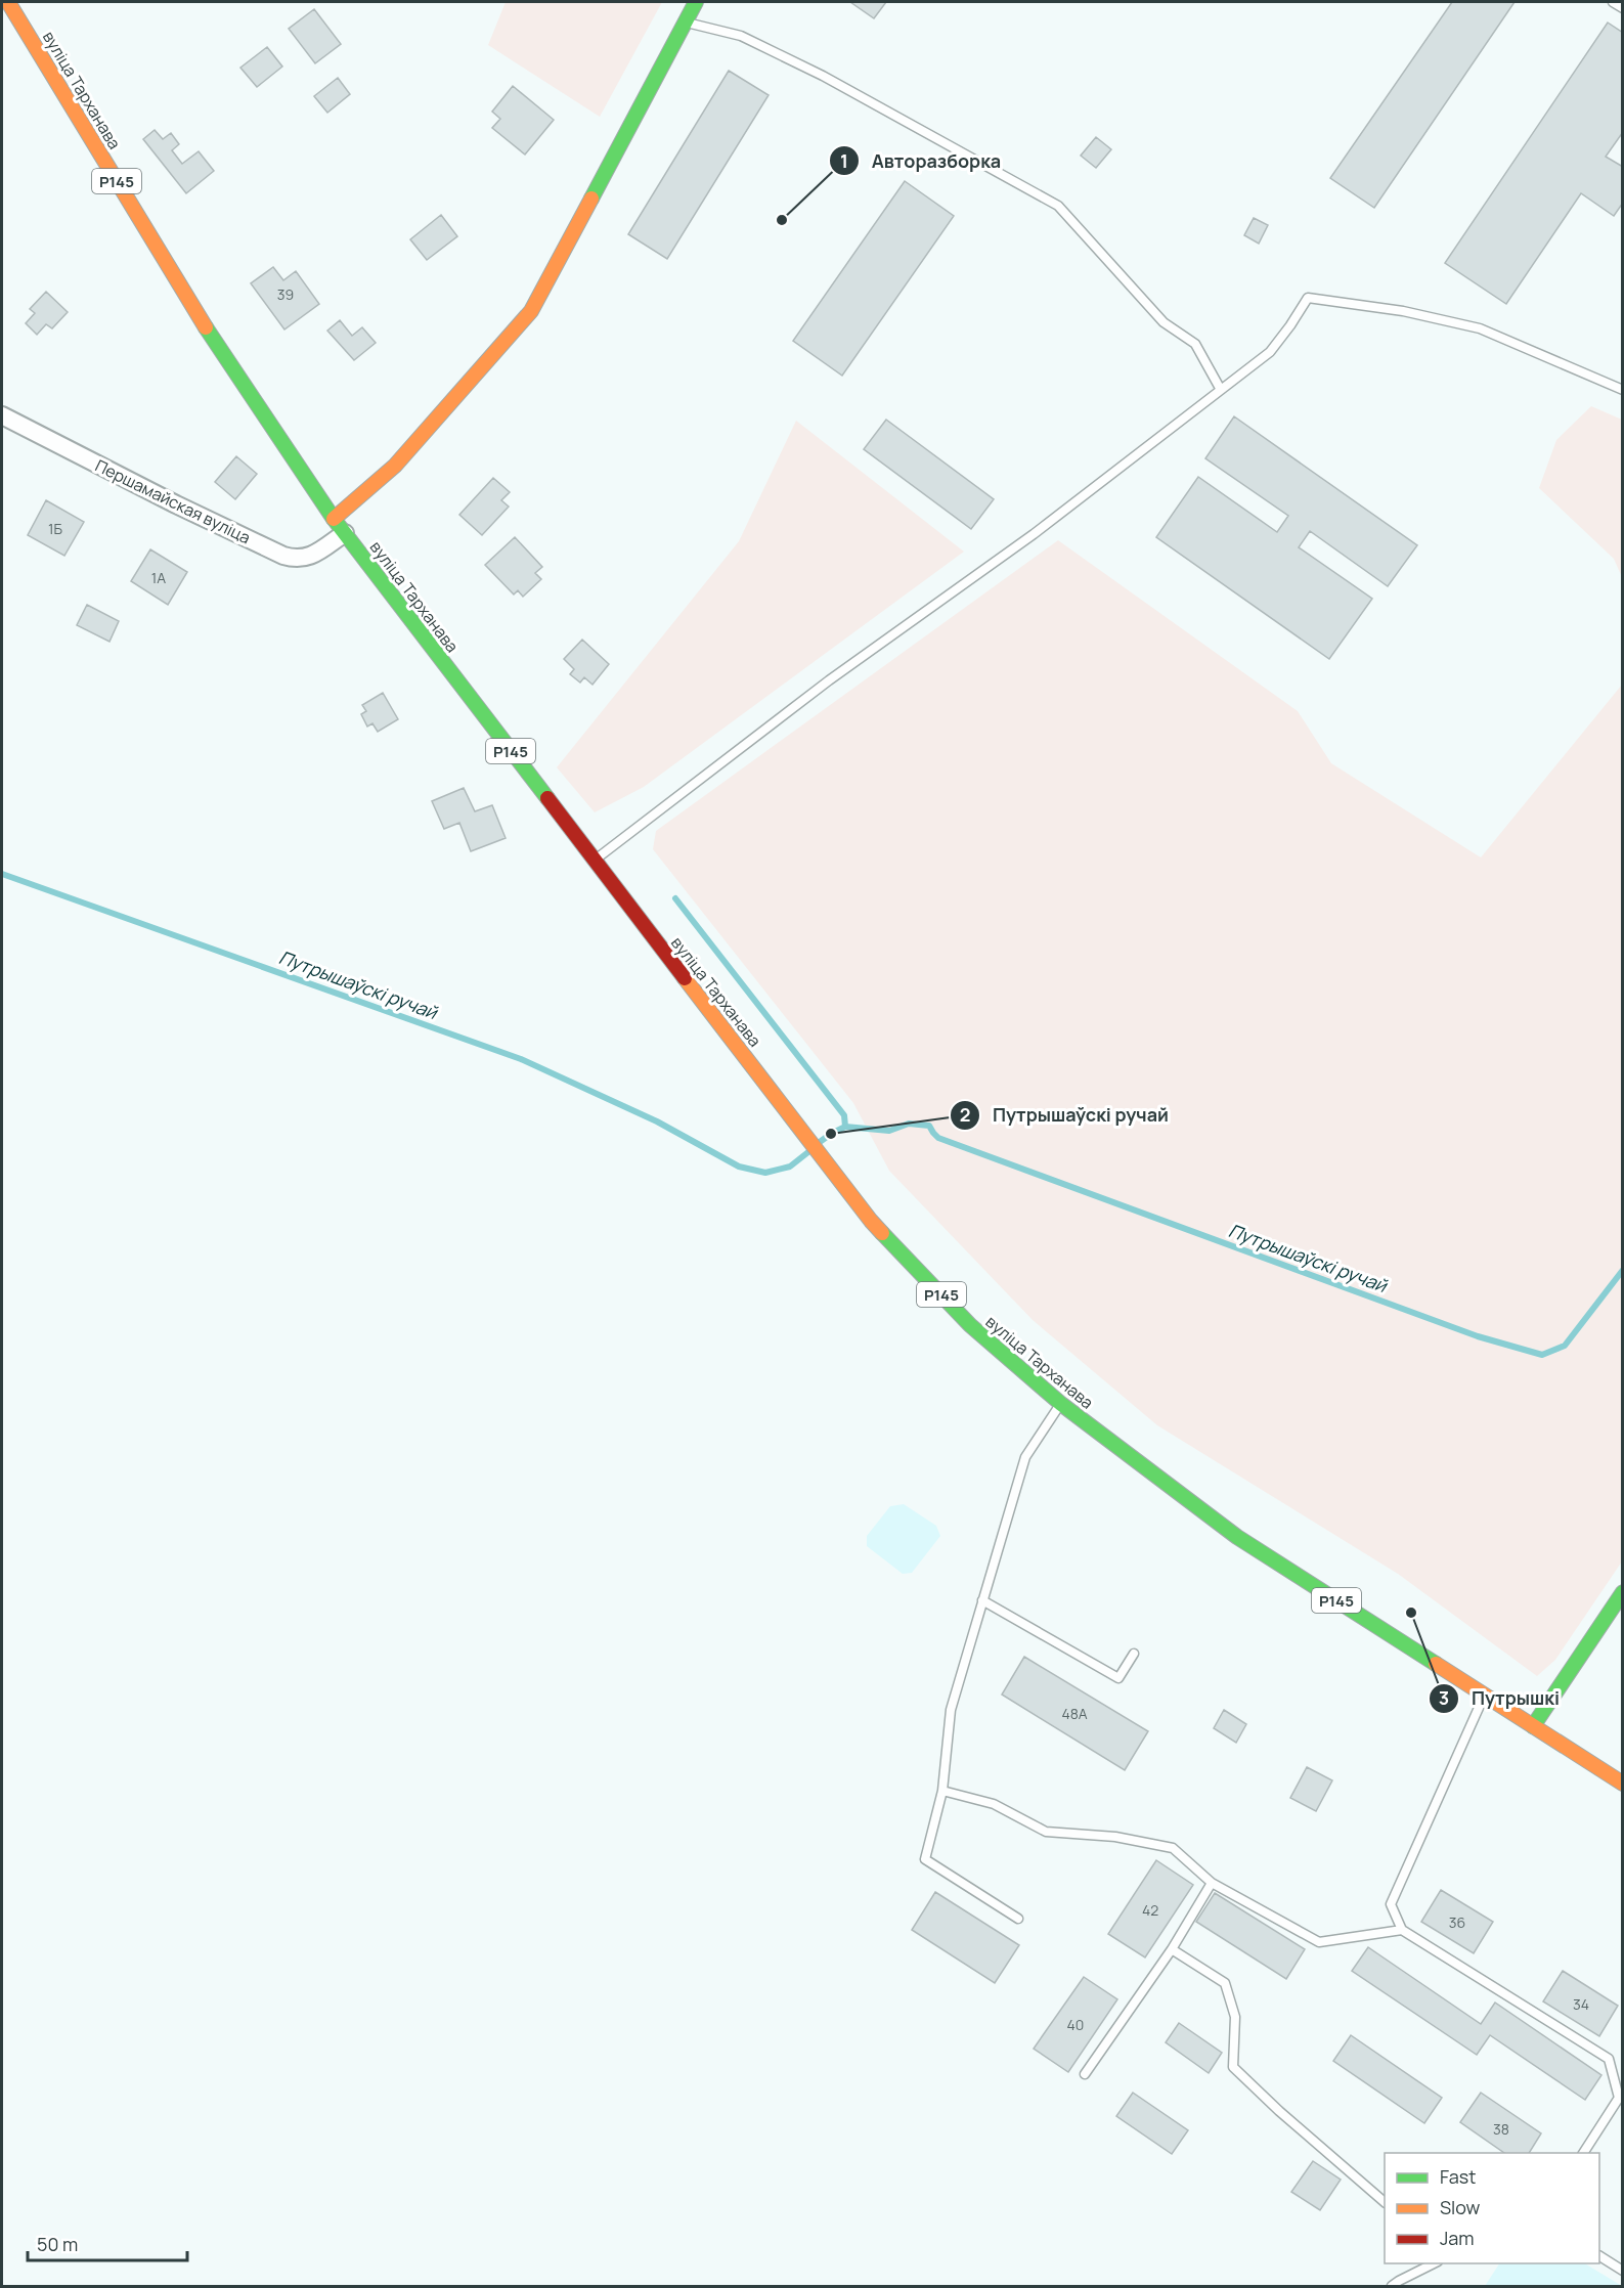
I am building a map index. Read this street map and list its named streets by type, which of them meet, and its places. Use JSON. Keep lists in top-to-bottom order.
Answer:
{
  "streets": {
    "main road": ["вуліца Тарханава", "Р145"],
    "street": ["Першамайская вуліца"]
  },
  "crossings": [
    ["вуліца Тарханава", "Першамайская вуліца"]
  ],
  "water": ["Путрышаўскі ручай"],
  "places": ["Авторазборка", "Путрышаўскі ручай", "Путрышкі"],
  "house_numbers": [
    "39",
    "1Б",
    "1А",
    "48А",
    "42",
    "36",
    "34",
    "40",
    "38"
  ],
  "legend": ["Fast", "Slow", "Jam"],
  "scale_bar": "50 m"
}
